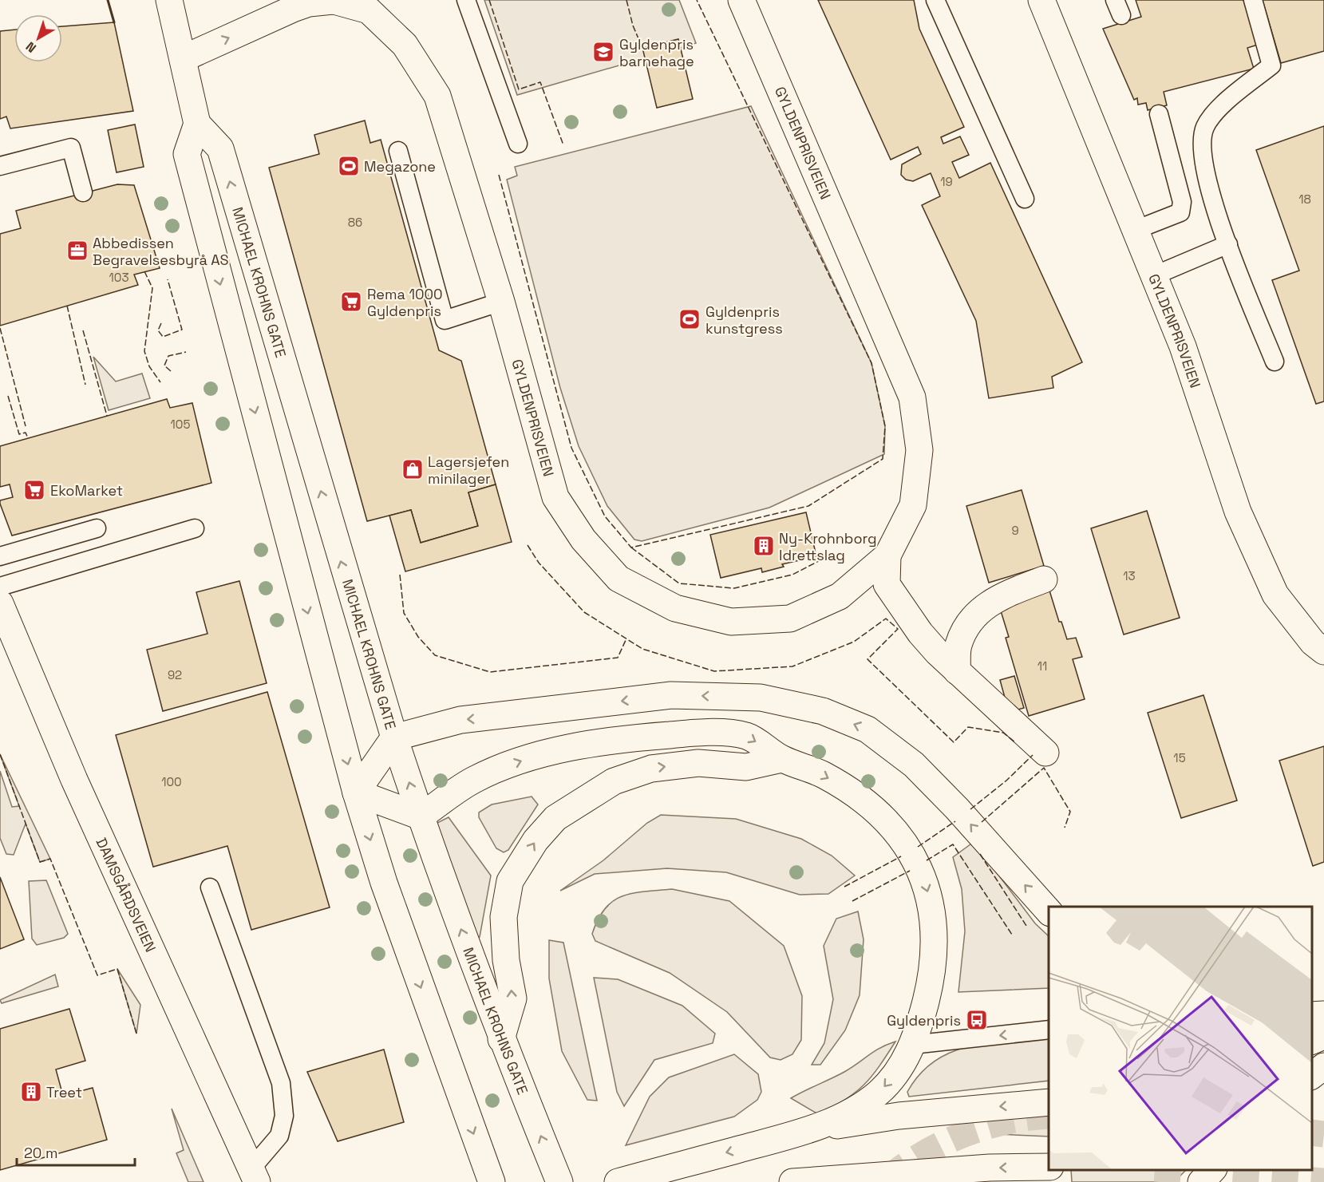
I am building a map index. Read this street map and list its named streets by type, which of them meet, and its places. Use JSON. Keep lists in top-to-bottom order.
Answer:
{
  "streets": {
    "main road": ["GYLDENPRISVEIEN", "MICHAEL KROHNS GATE", "DAMSGÅRDSVEIEN"]
  },
  "places": {
    "school or university": ["Gyldenpris barnehage"],
    "sports": ["Megazone", "Gyldenpris kunstgress"],
    "office": ["Abbedissen Begravelsesbyrå AS"],
    "supermarket": ["Rema 1000 Gyldenpris", "EkoMarket"],
    "shop": ["Lagersjefen minilager"],
    "building": ["Ny-Krohnborg Idrettslag", "Treet"],
    "bus stop": ["Gyldenpris"]
  },
  "house_numbers": [
    "19",
    "18",
    "86",
    "103",
    "105",
    "9",
    "13",
    "11",
    "92",
    "15",
    "100"
  ],
  "scale_bar": "20 m",
  "north": "bottom left"
}
